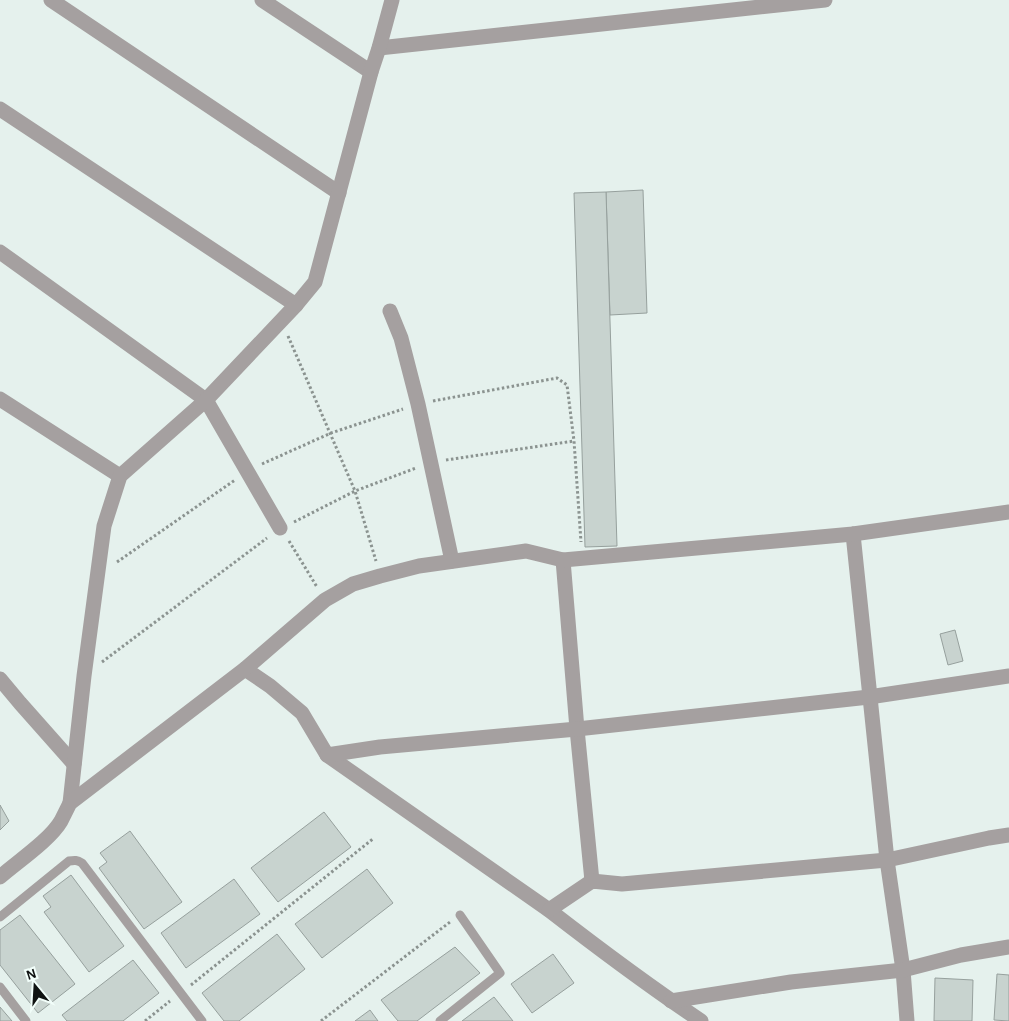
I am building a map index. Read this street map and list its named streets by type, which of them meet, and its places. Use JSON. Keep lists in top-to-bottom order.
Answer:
{
  "north": "top"
}
